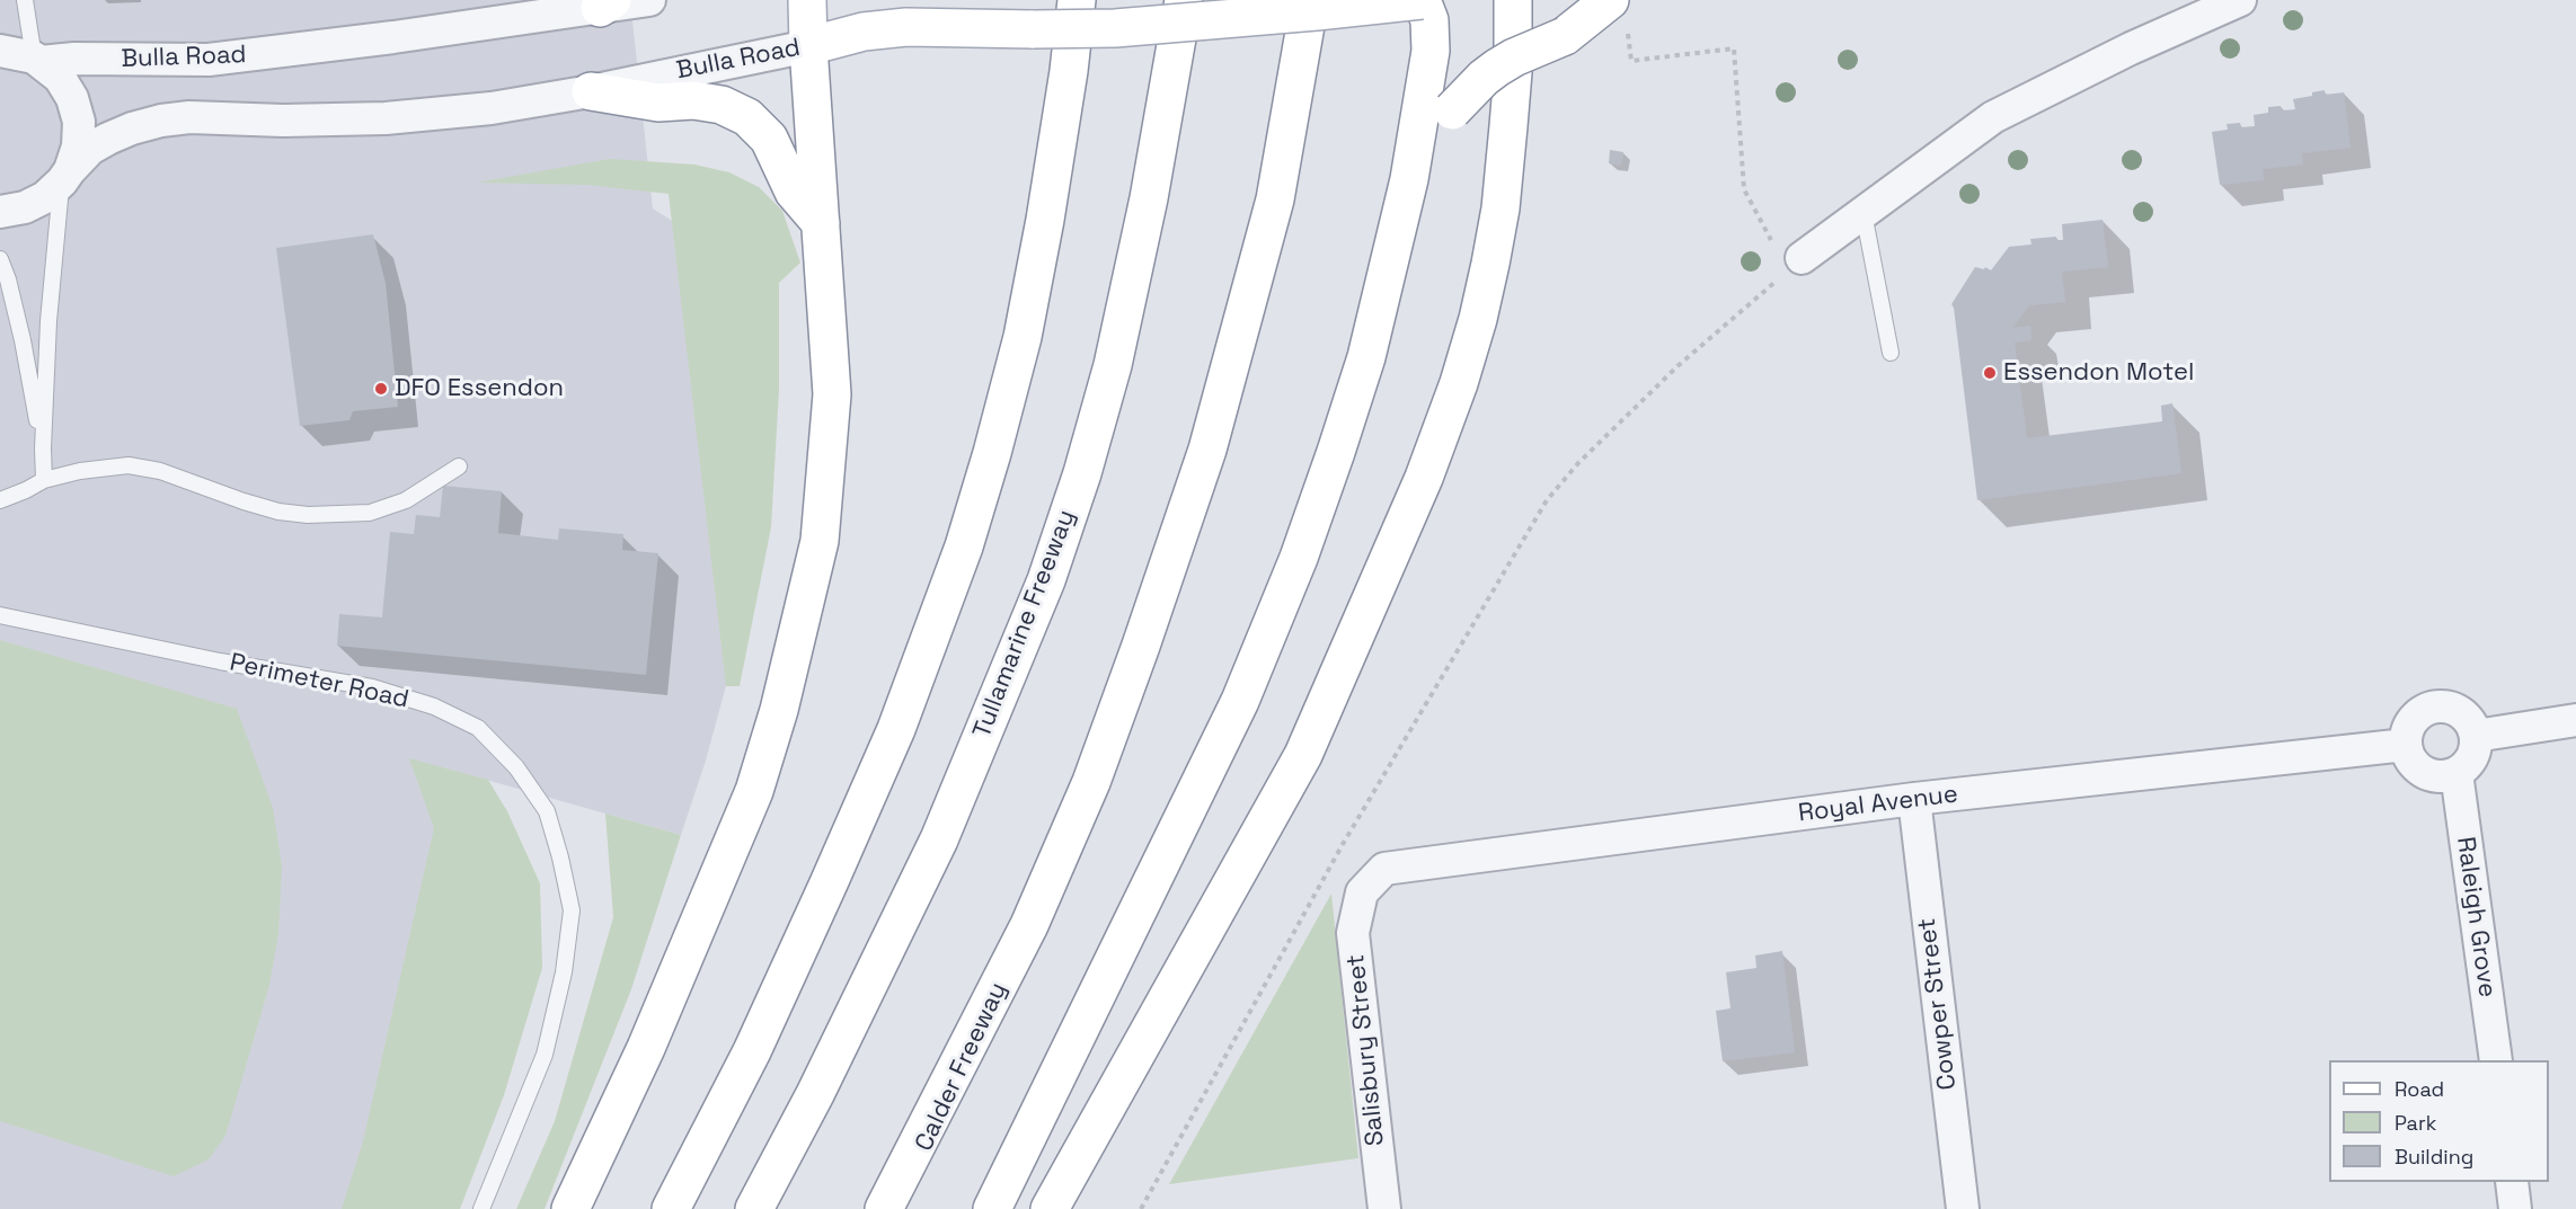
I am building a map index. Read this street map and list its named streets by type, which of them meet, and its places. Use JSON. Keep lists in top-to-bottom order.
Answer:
{
  "streets": {
    "main road": ["Bulla Road", "Tullamarine Freeway", "Calder Freeway"],
    "street": [
      "Royal Avenue",
      "Raleigh Grove",
      "Cowper Street",
      "Salisbury Street"
    ],
    "lane": ["Perimeter Road"]
  },
  "crossings": [
    ["Royal Avenue", "Raleigh Grove"],
    ["Royal Avenue", "Cowper Street"],
    ["Royal Avenue", "Salisbury Street"]
  ],
  "places": ["Essendon Motel", "DFO Essendon"],
  "legend": ["Road", "Park", "Building"]
}
